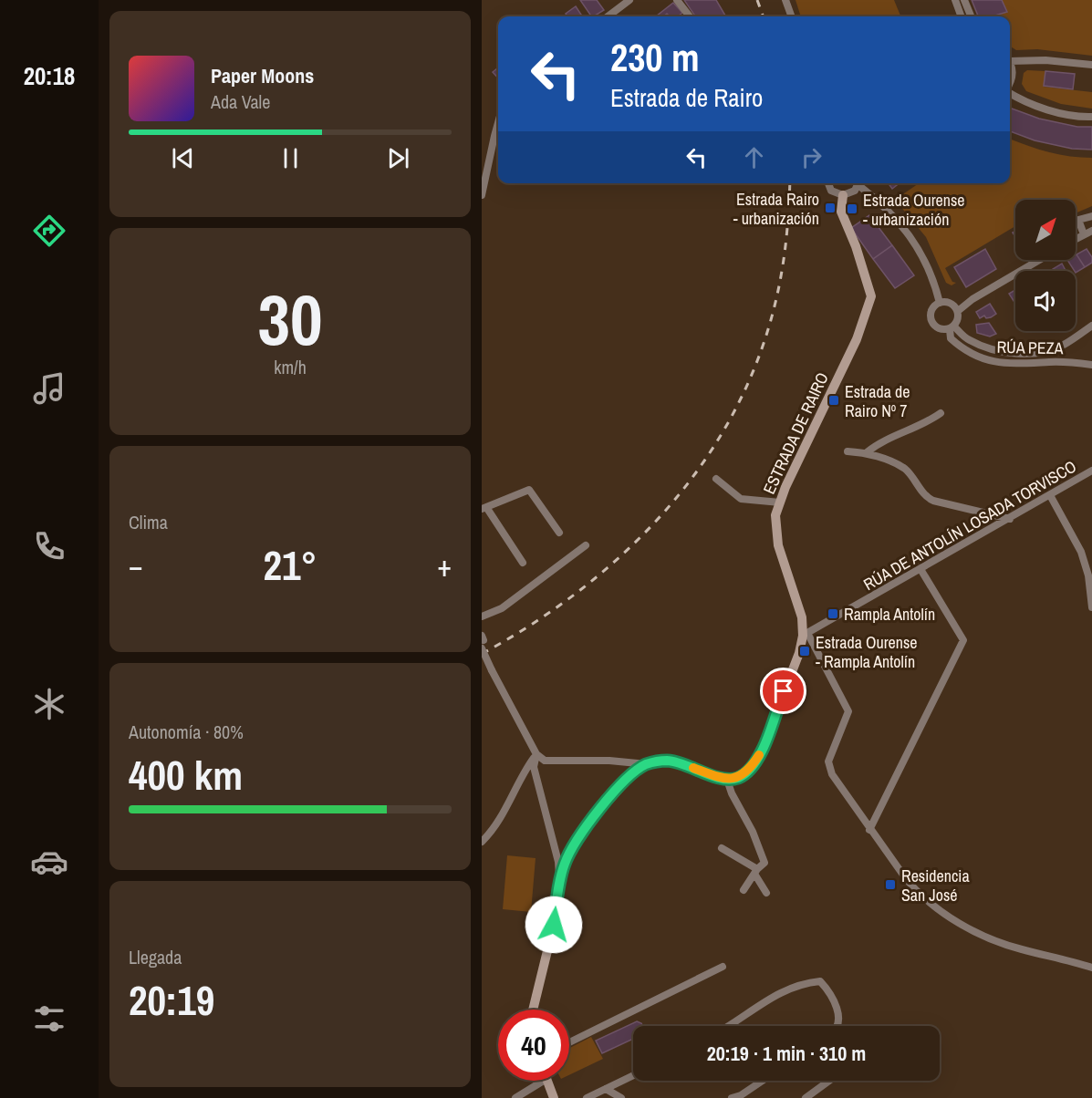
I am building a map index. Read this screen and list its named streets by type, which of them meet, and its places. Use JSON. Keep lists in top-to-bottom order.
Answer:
{
  "streets": {
    "street": ["RÚA PEZA", "ESTRADA DE RAIRO", "RÚA DE ANTOLÍN LOSADA TORVISCO"]
  },
  "crossings": [
    ["ESTRADA DE RAIRO", "RÚA DE ANTOLÍN LOSADA TORVISCO"]
  ],
  "places": {
    "transit": [
      "Estrada Rairo - urbanización",
      "Estrada Ourense - urbanización",
      "Estrada de Rairo Nº 7",
      "Rampla Antolín",
      "Estrada Ourense - Rampla Antolín",
      "Residencia San José"
    ]
  },
  "north": "top right",
  "page": {
    "tabs": "20:18",
    "turn": ["230 m", "Estrada de Rairo"],
    "song": ["Paper Moons", "Ada Vale"],
    "tile": [
      ["30", "km/h"],
      "Clima",
      ["Autonomía · 80%", "400 km"],
      ["Llegada", "20:19"]
    ],
    "heat": ["−", "21°", "+"],
    "limit": "40",
    "trip": "20:19 · 1 min · 310 m"
  }
}
